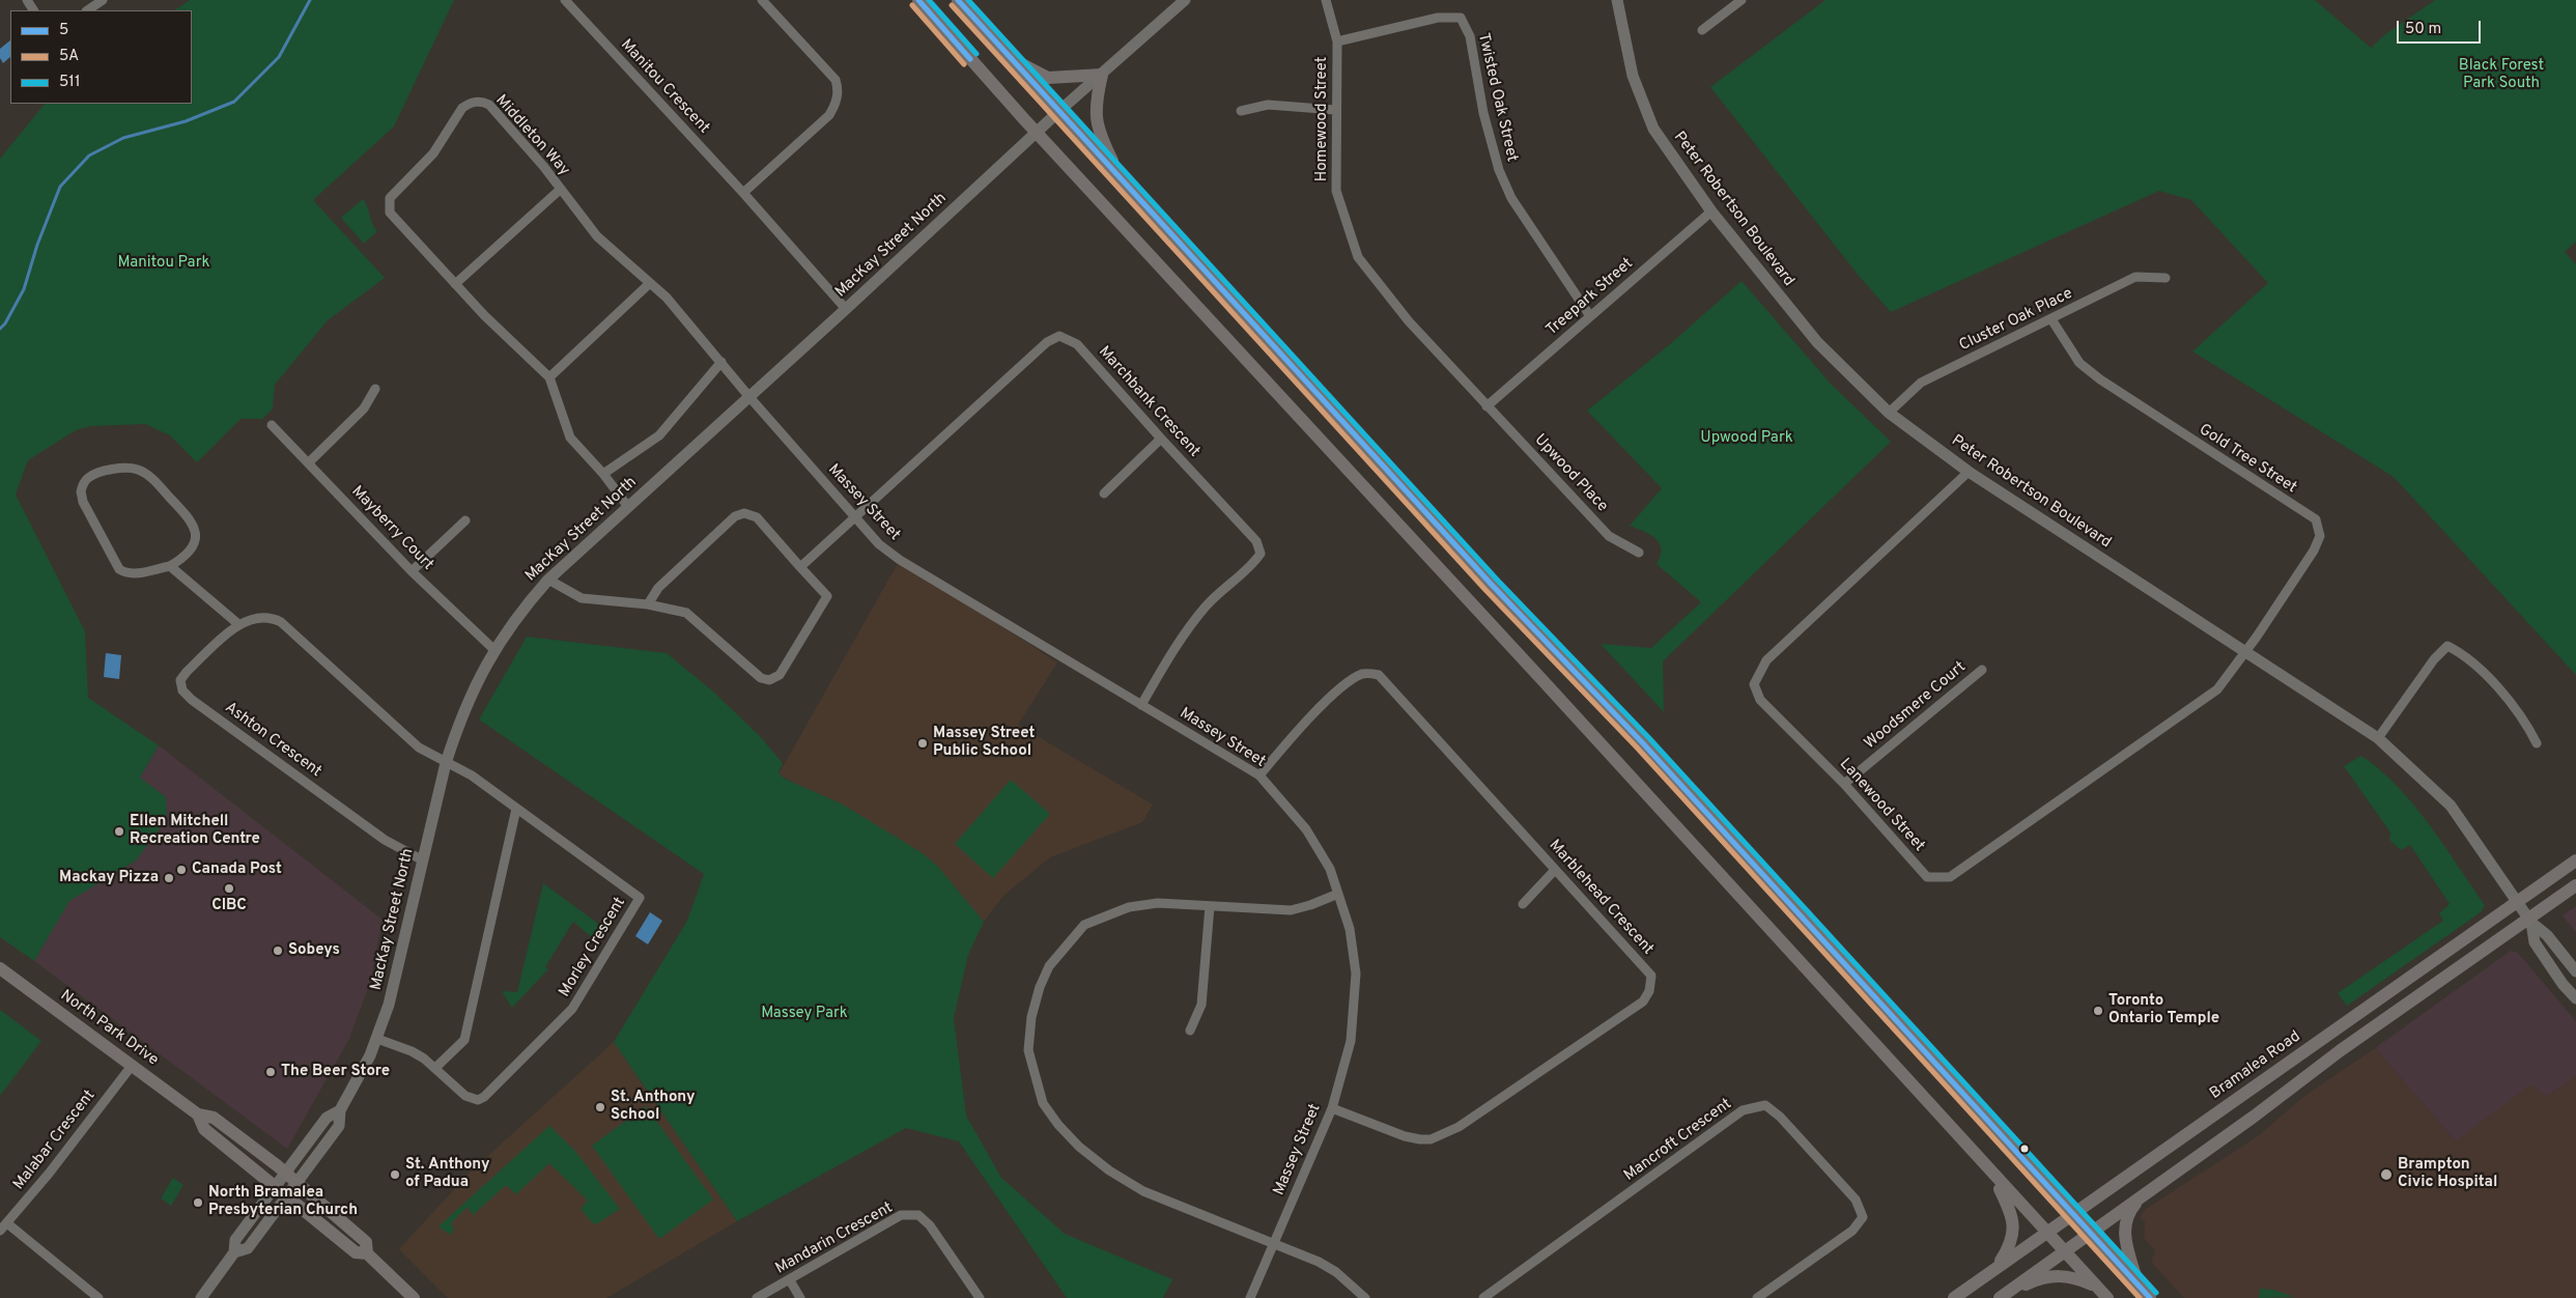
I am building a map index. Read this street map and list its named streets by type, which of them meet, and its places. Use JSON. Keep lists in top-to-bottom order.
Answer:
{
  "streets": {
    "main road": ["North Park Drive", "Bramalea Road"],
    "street": [
      "Manitou Crescent",
      "Twisted Oak Street",
      "Homewood Street",
      "Middleton Way",
      "Peter Robertson Boulevard",
      "MacKay Street North",
      "Treepark Street",
      "Cluster Oak Place",
      "Marchbank Crescent",
      "Gold Tree Street",
      "Upwood Place",
      "Massey Street",
      "Mayberry Court",
      "Woodsmere Court",
      "Ashton Crescent",
      "Lanewood Street",
      "Marblehead Crescent",
      "Morley Crescent",
      "Malabar Crescent",
      "Mancroft Crescent",
      "Mandarin Crescent"
    ]
  },
  "crossings": [
    ["Manitou Crescent", "MacKay Street North"],
    ["Twisted Oak Street", "Homewood Street"],
    ["Twisted Oak Street", "Treepark Street"],
    ["Homewood Street", "Treepark Street"],
    ["Homewood Street", "Upwood Place"],
    ["Middleton Way", "MacKay Street North"],
    ["Middleton Way", "Massey Street"],
    ["Peter Robertson Boulevard", "Treepark Street"],
    ["Peter Robertson Boulevard", "Cluster Oak Place"],
    ["Peter Robertson Boulevard", "Gold Tree Street"],
    ["Peter Robertson Boulevard", "Lanewood Street"],
    ["Peter Robertson Boulevard", "Bramalea Road"],
    ["MacKay Street North", "Massey Street"],
    ["MacKay Street North", "Mayberry Court"],
    ["MacKay Street North", "Ashton Crescent"],
    ["MacKay Street North", "Morley Crescent"],
    ["MacKay Street North", "North Park Drive"],
    ["Treepark Street", "Upwood Place"],
    ["Cluster Oak Place", "Gold Tree Street"],
    ["Marchbank Crescent", "Massey Street"],
    ["Gold Tree Street", "Lanewood Street"],
    ["Massey Street", "Marblehead Crescent"],
    ["Woodsmere Court", "Lanewood Street"],
    ["Ashton Crescent", "Morley Crescent"],
    ["North Park Drive", "Malabar Crescent"]
  ],
  "parks": [
    "Black Forest Park South",
    "Manitou Park",
    "Upwood Park",
    "Massey Park"
  ],
  "places": [
    "Massey Street Public School",
    "Ellen Mitchell Recreation Centre",
    "Canada Post",
    "Mackay Pizza",
    "CIBC",
    "Sobeys",
    "Toronto Ontario Temple",
    "The Beer Store",
    "St. Anthony School",
    "St. Anthony of Padua",
    "Brampton Civic Hospital",
    "North Bramalea Presbyterian Church"
  ],
  "lines": ["transit line 5", "transit line 511", "transit line 5A"],
  "legend": ["5", "5A", "511"],
  "scale_bar": "50 m"
}
